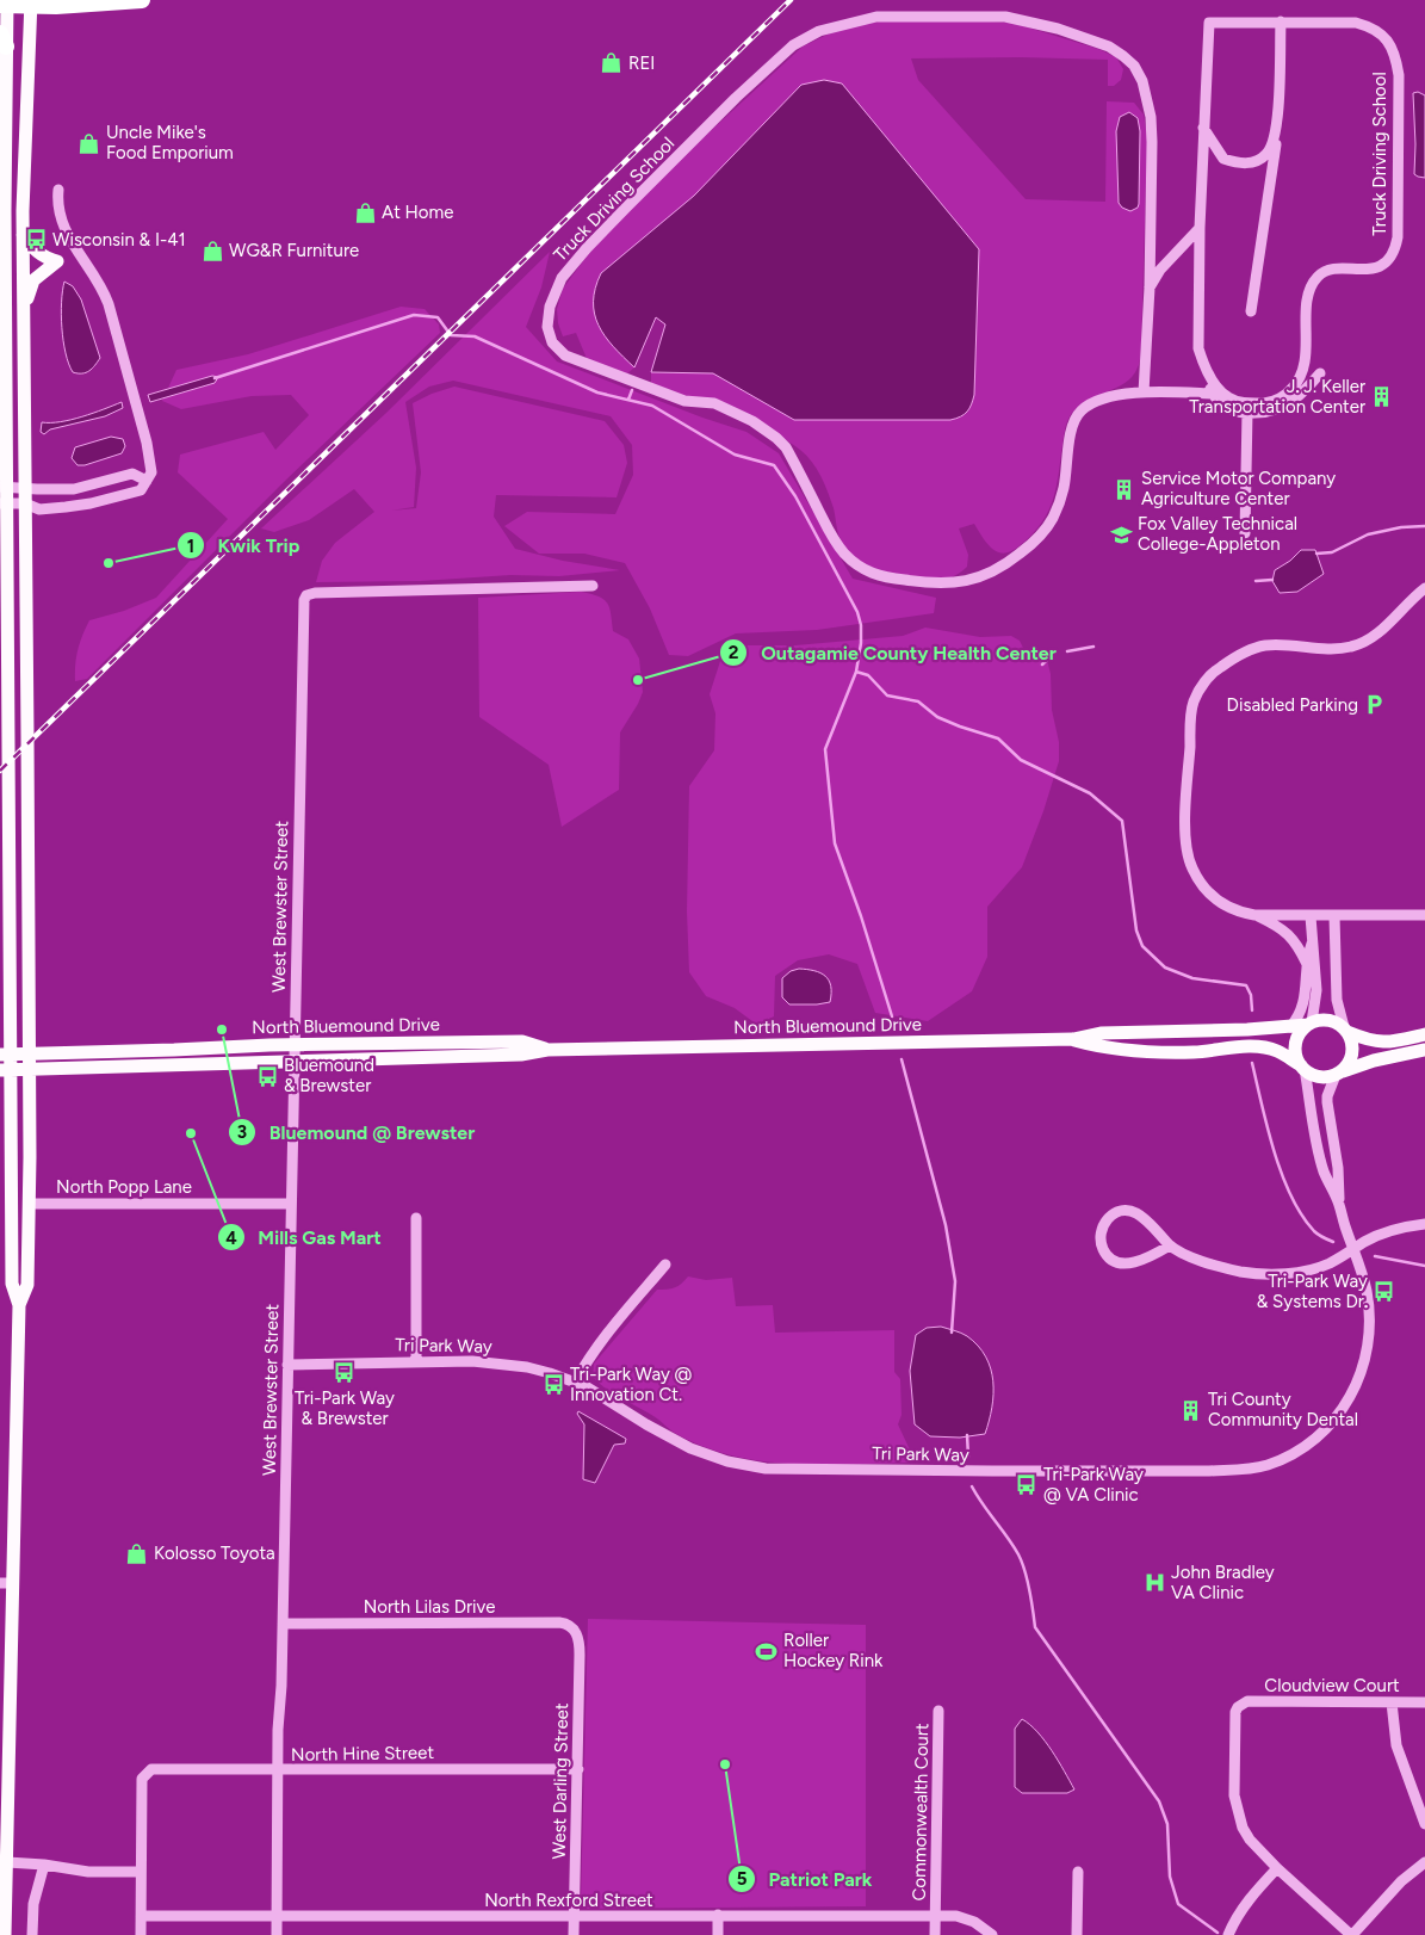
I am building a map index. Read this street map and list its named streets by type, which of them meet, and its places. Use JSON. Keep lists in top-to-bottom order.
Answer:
{
  "streets": {
    "main road": ["North Bluemound Drive"],
    "street": [
      "Truck Driving School",
      "West Brewster Street",
      "North Popp Lane",
      "Tri Park Way",
      "North Lilas Drive",
      "Cloudview Court",
      "North Hine Street",
      "West Darling Street",
      "Commonwealth Court",
      "North Rexford Street"
    ]
  },
  "crossings": [
    ["West Brewster Street", "North Bluemound Drive"],
    ["West Brewster Street", "North Popp Lane"],
    ["West Brewster Street", "Tri Park Way"],
    ["West Brewster Street", "North Lilas Drive"],
    ["West Brewster Street", "North Hine Street"],
    ["West Brewster Street", "North Rexford Street"],
    ["North Bluemound Drive", "Tri Park Way"],
    ["North Lilas Drive", "West Darling Street"],
    ["North Hine Street", "West Darling Street"],
    ["West Darling Street", "North Rexford Street"],
    ["Commonwealth Court", "North Rexford Street"]
  ],
  "places": {
    "shop": [
      "REI",
      "Uncle Mike's Food Emporium",
      "At Home",
      "WG&R Furniture",
      "Kolosso Toyota"
    ],
    "bus stop": [
      "Wisconsin & I-41",
      "Bluemound & Brewster",
      "Tri-Park Way & Systems Dr.",
      "Tri-Park Way & Brewster",
      "Tri-Park Way @ Innovation Ct.",
      "Tri-Park Way @ VA Clinic"
    ],
    "building": ["J. J. Keller Transportation Center", "Service Motor Company Agriculture Center", "Tri County Community Dental"],
    "school or university": ["Fox Valley Technical College-Appleton"],
    "other": [
      "Kwik Trip",
      "Outagamie County Health Center",
      "Bluemound @ Brewster",
      "Mills Gas Mart",
      "Patriot Park"
    ],
    "parking": ["Disabled Parking"],
    "hospital": ["John Bradley VA Clinic"],
    "sports": ["Roller Hockey Rink"]
  }
}
